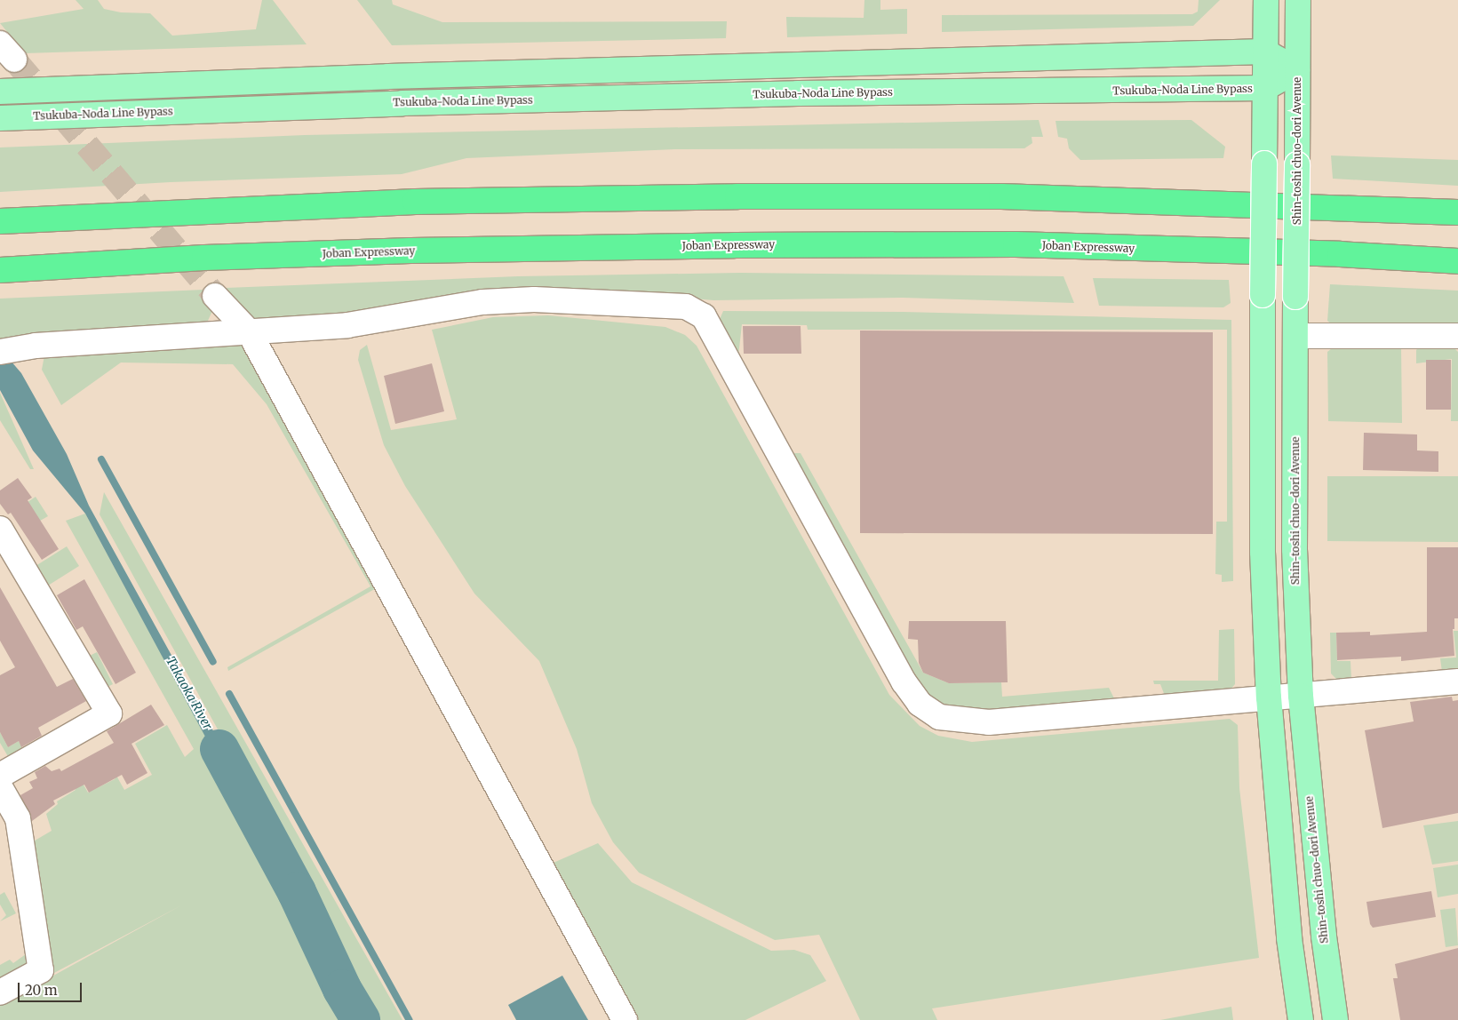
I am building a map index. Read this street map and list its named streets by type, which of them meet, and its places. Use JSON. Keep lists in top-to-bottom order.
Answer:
{
  "streets": {
    "highway": ["Joban Expressway"],
    "main road": ["Tsukuba-Noda Line Bypass", "Shin-toshi chuo-dori Avenue"]
  },
  "crossings": [
    ["Tsukuba-Noda Line Bypass", "Shin-toshi chuo-dori Avenue"]
  ],
  "water": ["Takaoka River"],
  "scale_bar": "20 m"
}
